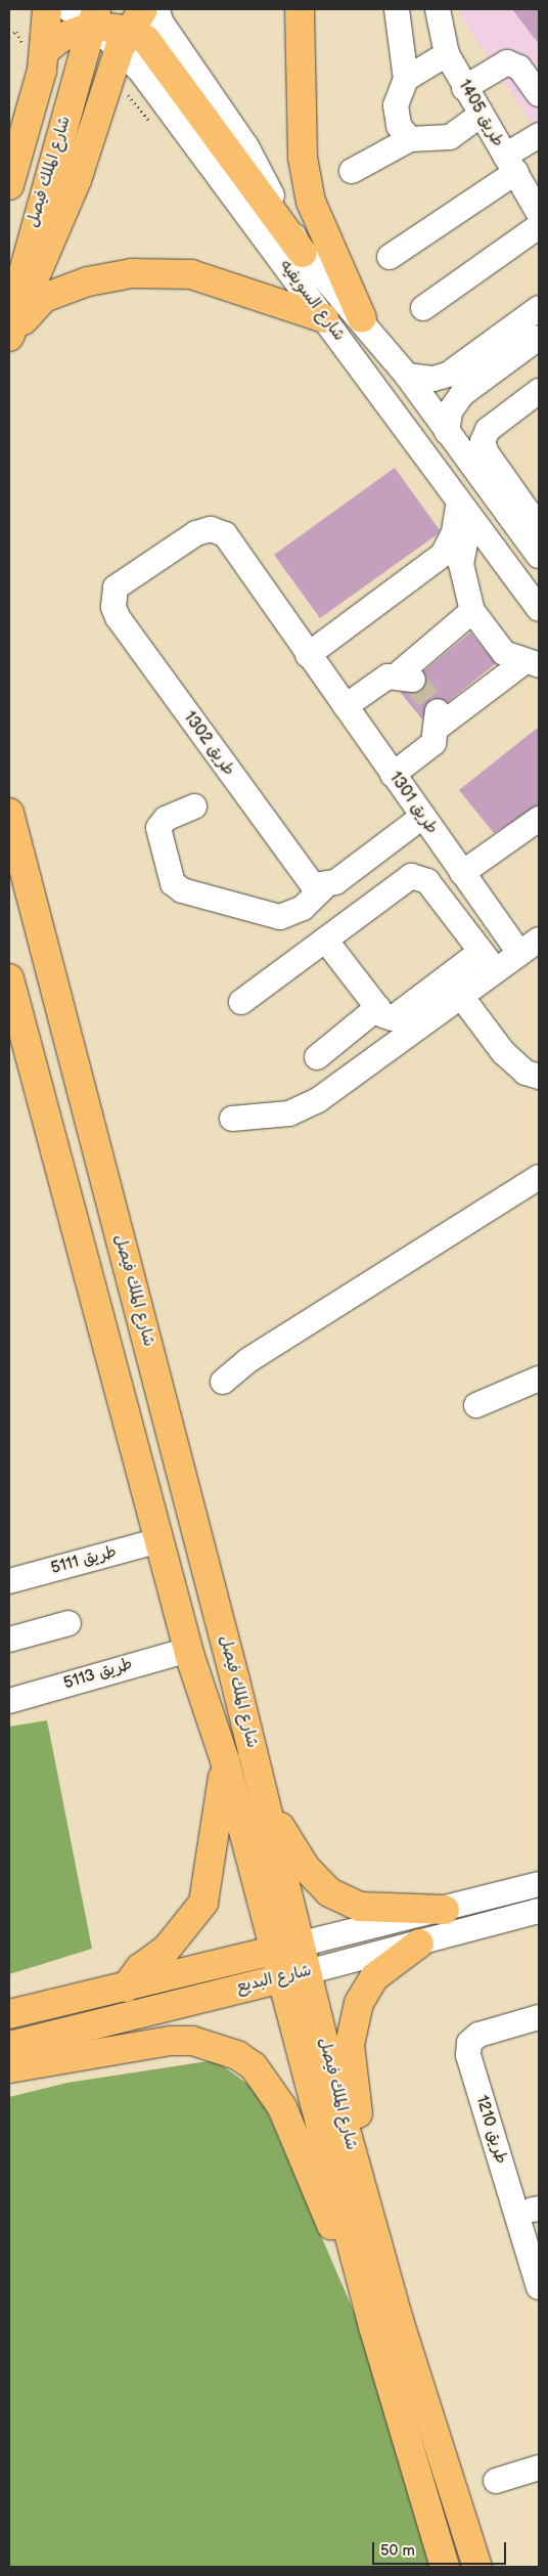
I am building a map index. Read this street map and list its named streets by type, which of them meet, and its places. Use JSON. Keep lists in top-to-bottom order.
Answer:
{
  "streets": {
    "main road": ["شارع الملك فيصل", "شارع البديع"],
    "street": [
      "طريق 1405",
      "شارع السويفيه",
      "طريق 1302",
      "طريق 1301",
      "طريق 5111",
      "طريق 5113",
      "طريق 1210"
    ]
  },
  "crossings": [
    ["شارع الملك فيصل", "شارع السويفيه"],
    ["شارع الملك فيصل", "طريق 5111"],
    ["شارع الملك فيصل", "طريق 5113"],
    ["شارع الملك فيصل", "شارع البديع"],
    ["طريق 1302", "طريق 1301"]
  ],
  "scale_bar": "50 m"
}
